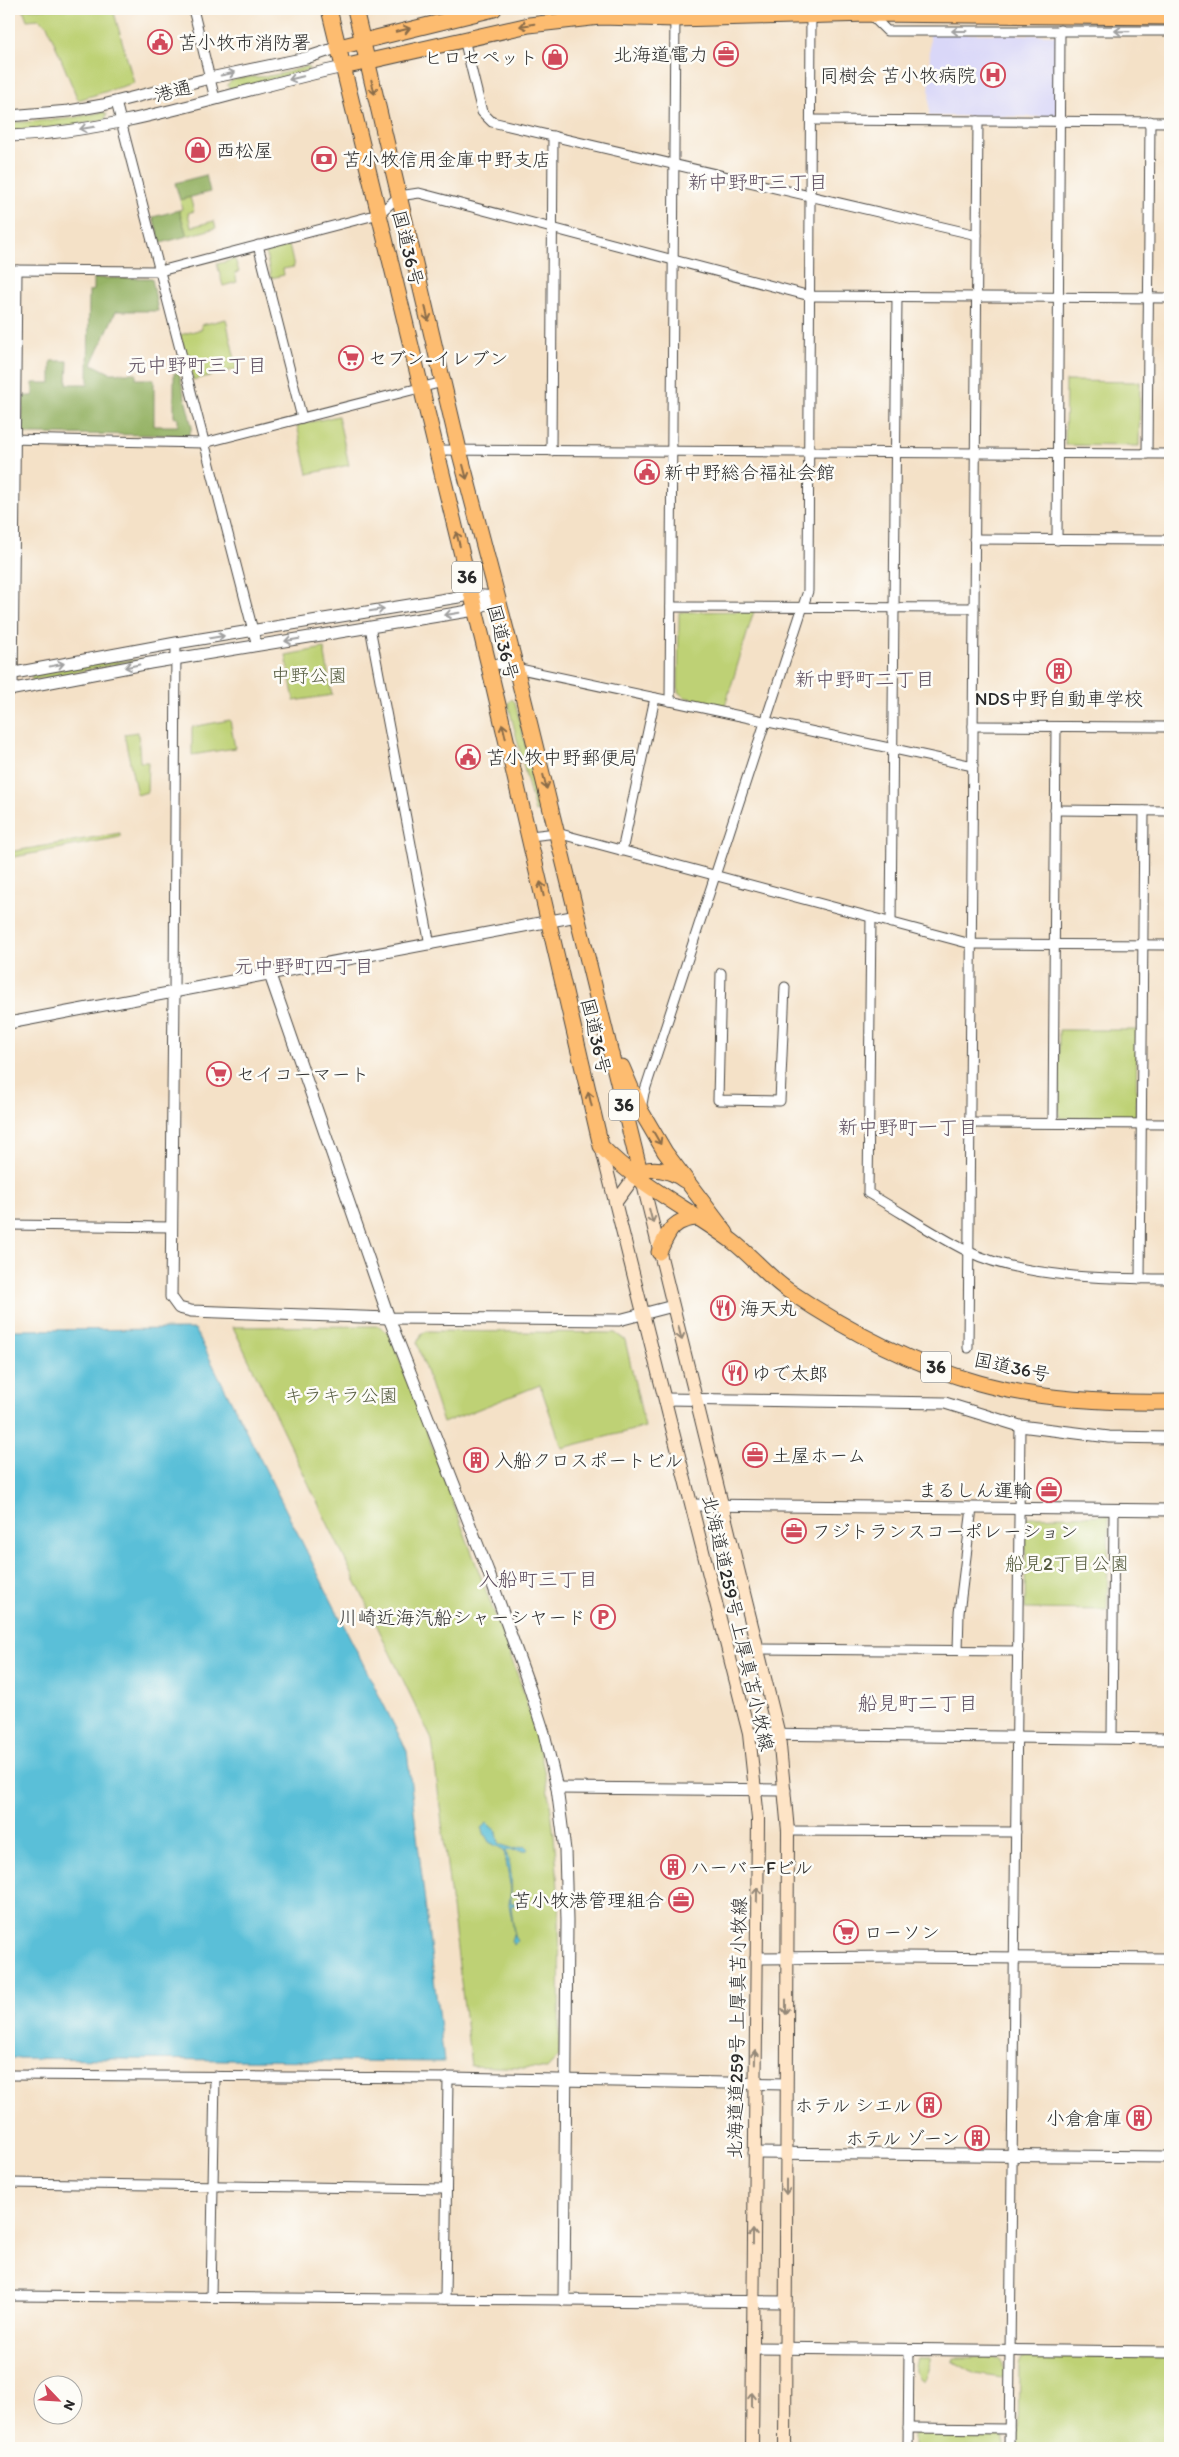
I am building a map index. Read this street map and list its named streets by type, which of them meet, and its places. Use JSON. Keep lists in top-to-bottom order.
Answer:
{
  "streets": {
    "highway": ["国道36号", "36"],
    "main road": ["北海道道259号 上厚真苫小牧線"],
    "street": ["港通"]
  },
  "crossings": [
    ["港通", "国道36号"],
    ["国道36号", "36"],
    ["国道36号", "北海道道259号 上厚真苫小牧線"],
    ["36", "北海道道259号 上厚真苫小牧線"]
  ],
  "districts": [
    "新中野町三丁目",
    "元中野町三丁目",
    "新中野町二丁目",
    "元中野町四丁目",
    "新中野町一丁目",
    "入船町三丁目",
    "船見町二丁目"
  ],
  "parks": ["中野公園", "キラキラ公園", "船見2丁目公園"],
  "places": {
    "public building": ["苫小牧市消防署", "新中野総合福祉会館", "苫小牧中野郵便局"],
    "office": [
      "北海道電力",
      "土屋ホーム",
      "まるしん運輸",
      "フジトランスコーポレーション",
      "苫小牧港管理組合"
    ],
    "shop": ["ヒロセペット", "西松屋"],
    "hospital": ["同樹会 苫小牧病院"],
    "bank": ["苫小牧信用金庫中野支店"],
    "supermarket": ["セブン-イレブン", "セイコーマート", "ローソン"],
    "building": [
      "NDS中野自動車学校",
      "入船クロスポートビル",
      "ハーバーFビル",
      "ホテル シエル",
      "小倉倉庫",
      "ホテル ゾーン"
    ],
    "restaurant": ["海天丸", "ゆで太郎"],
    "parking": ["川崎近海汽船シャーシヤード"]
  },
  "north": "bottom right"
}
